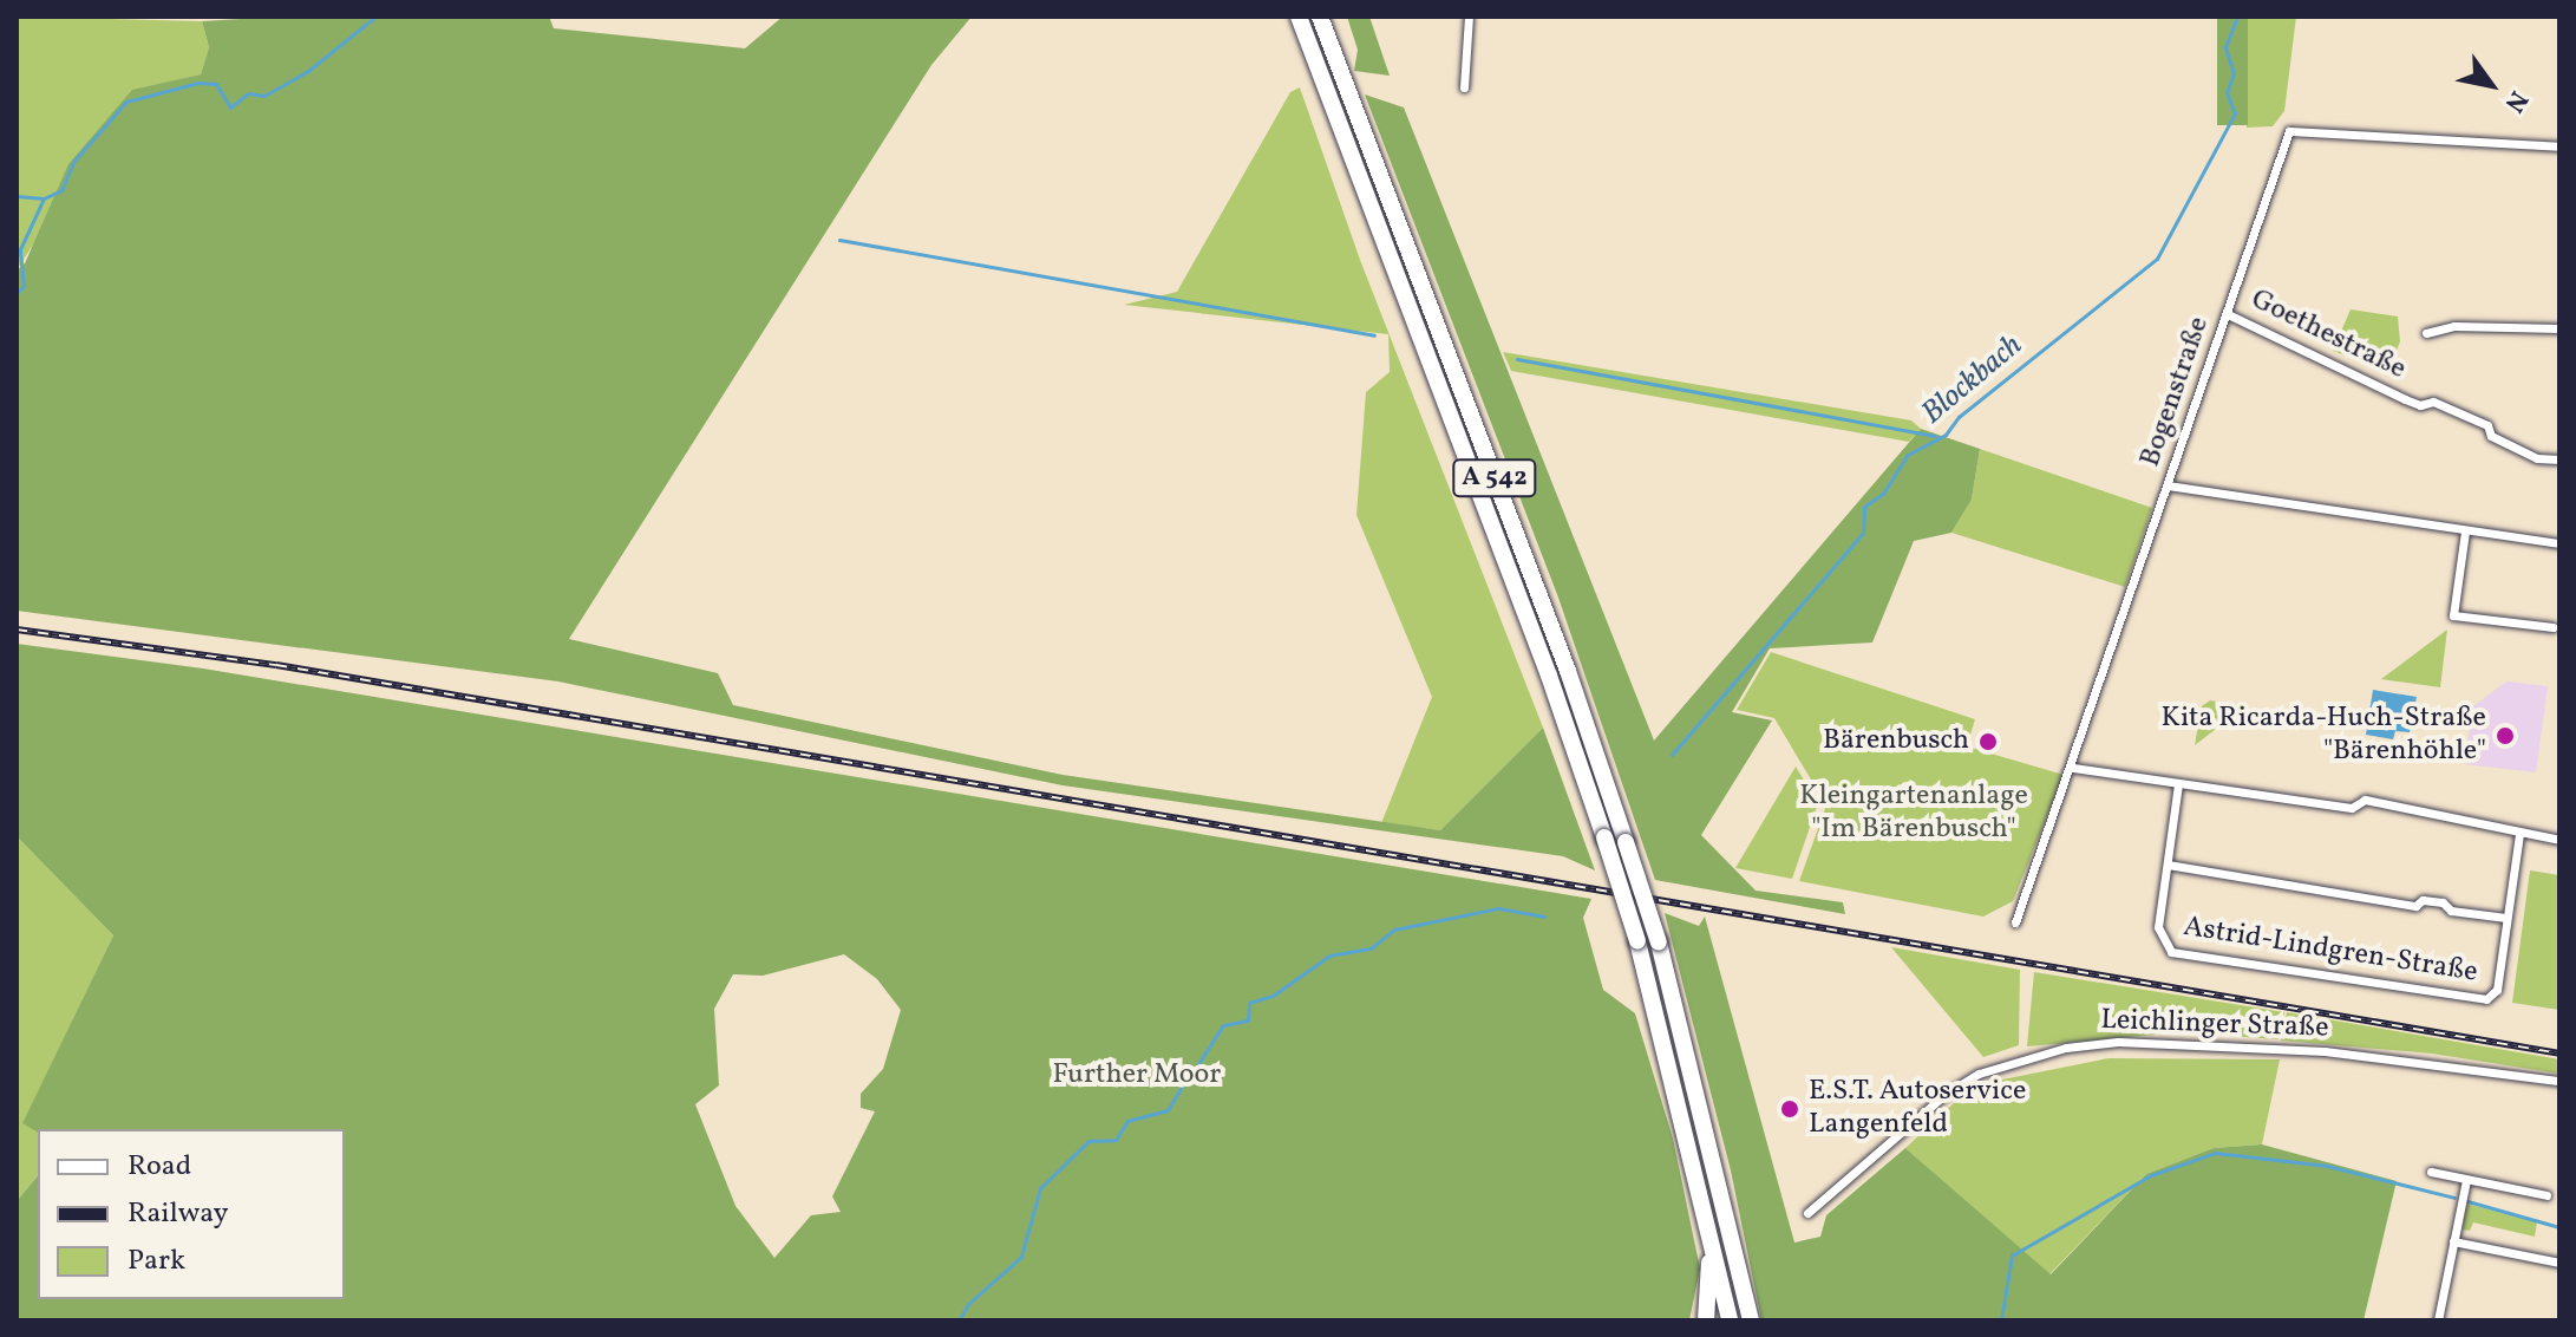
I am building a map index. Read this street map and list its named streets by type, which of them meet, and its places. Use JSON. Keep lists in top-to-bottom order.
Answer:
{
  "streets": {
    "highway": ["A 542"],
    "street": [
      "Goethestraße",
      "Bogenstraße",
      "Astrid-Lindgren-Straße",
      "Leichlinger Straße"
    ]
  },
  "crossings": [
    ["Goethestraße", "Bogenstraße"]
  ],
  "water": ["Blockbach"],
  "parks": ["Kleingartenanlage \"Im Bärenbusch\"", "Further Moor"],
  "places": ["Kita Ricarda-Huch-Straße \"Bärenhöhle\"", "Bärenbusch", "E.S.T. Autoservice Langenfeld"],
  "legend": ["Road", "Railway", "Park"],
  "north": "bottom right"
}
